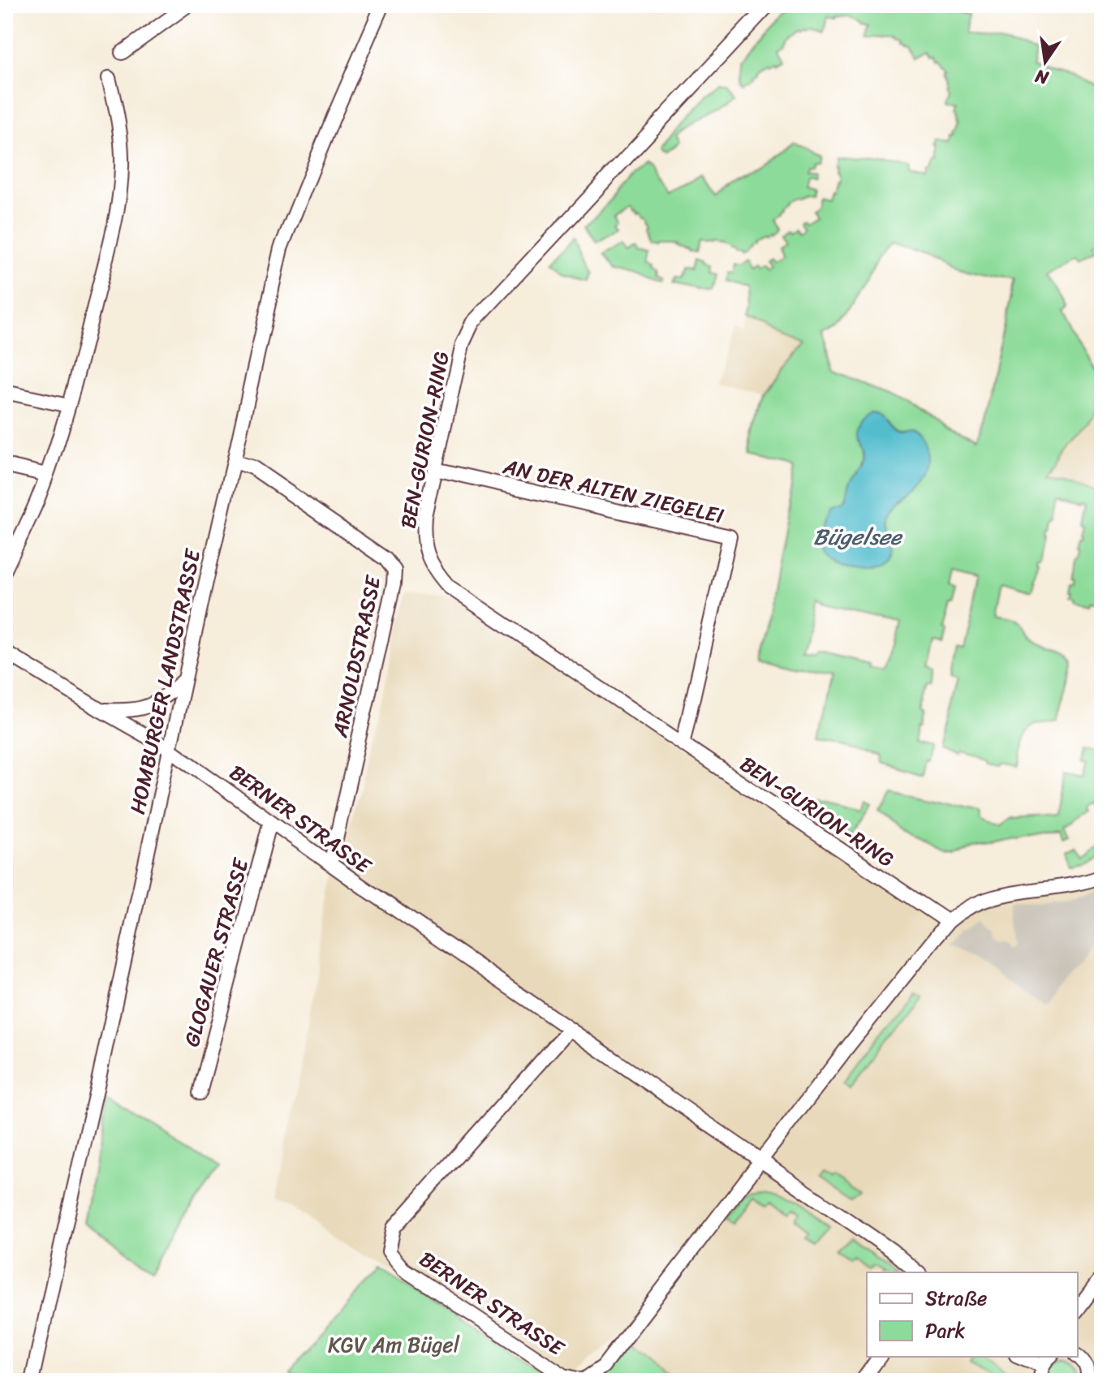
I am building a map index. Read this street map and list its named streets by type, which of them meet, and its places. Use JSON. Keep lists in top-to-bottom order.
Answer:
{
  "streets": {
    "street": [
      "BEN-GURION-RING",
      "AN DER ALTEN ZIEGELEI",
      "ARNOLDSTRASSE",
      "HOMBURGER LANDSTRASSE",
      "BERNER STRASSE",
      "GLOGAUER STRASSE"
    ]
  },
  "crossings": [
    ["BEN-GURION-RING", "AN DER ALTEN ZIEGELEI"],
    ["ARNOLDSTRASSE", "HOMBURGER LANDSTRASSE"],
    ["ARNOLDSTRASSE", "BERNER STRASSE"],
    ["HOMBURGER LANDSTRASSE", "BERNER STRASSE"],
    ["BERNER STRASSE", "GLOGAUER STRASSE"]
  ],
  "water": ["Bügelsee"],
  "parks": ["KGV Am Bügel"],
  "legend": ["Straße", "Park"],
  "north": "bottom"
}
